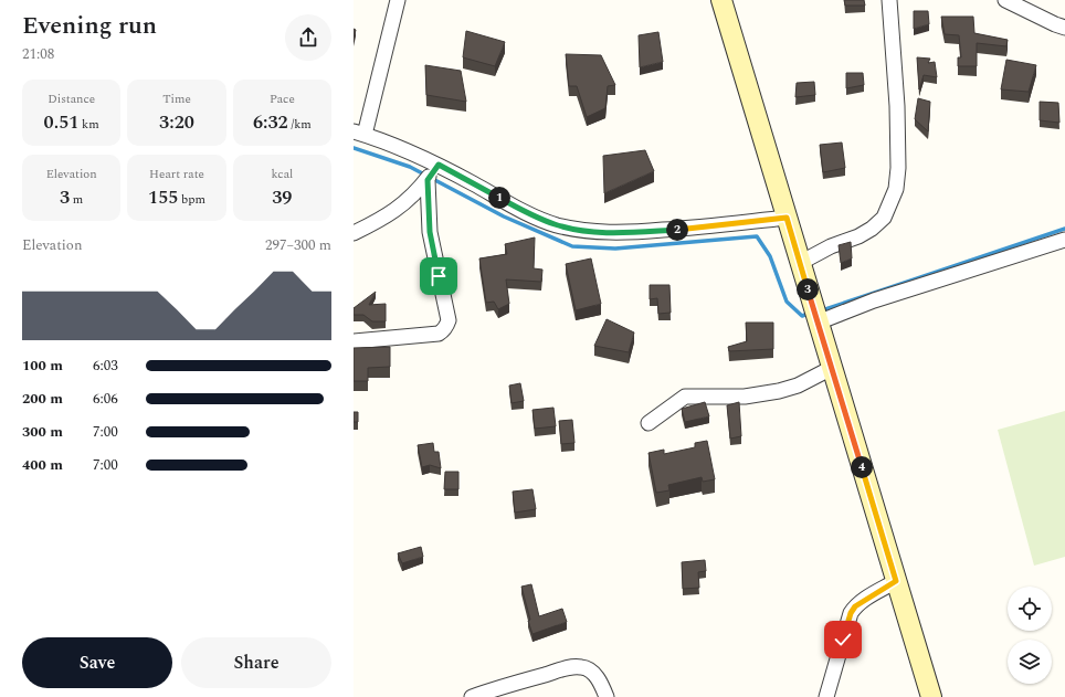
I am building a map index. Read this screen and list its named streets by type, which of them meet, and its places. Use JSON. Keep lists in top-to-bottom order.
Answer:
{
  "page": {
    "heading": ["Evening run", "21:08"],
    "stats": [
      ["Distance", "0.51 km"],
      ["Time", "3:20"],
      ["Pace", "6:32 /km"],
      ["Elevation", "3 m"],
      ["Heart rate", "155 bpm"],
      ["kcal", "39"]
    ],
    "pins": [
      "1",
      "2",
      "3",
      "4"
    ],
    "chart": ["Elevation", "297–300 m"],
    "list": [
      {
        "name": "100 m",
        "note": "6:03"
      },
      {
        "name": "200 m",
        "note": "6:06"
      },
      {
        "name": "300 m",
        "note": "7:00"
      },
      {
        "name": "400 m",
        "note": "7:00"
      }
    ],
    "buttons": ["Save", "Share"]
  }
}
